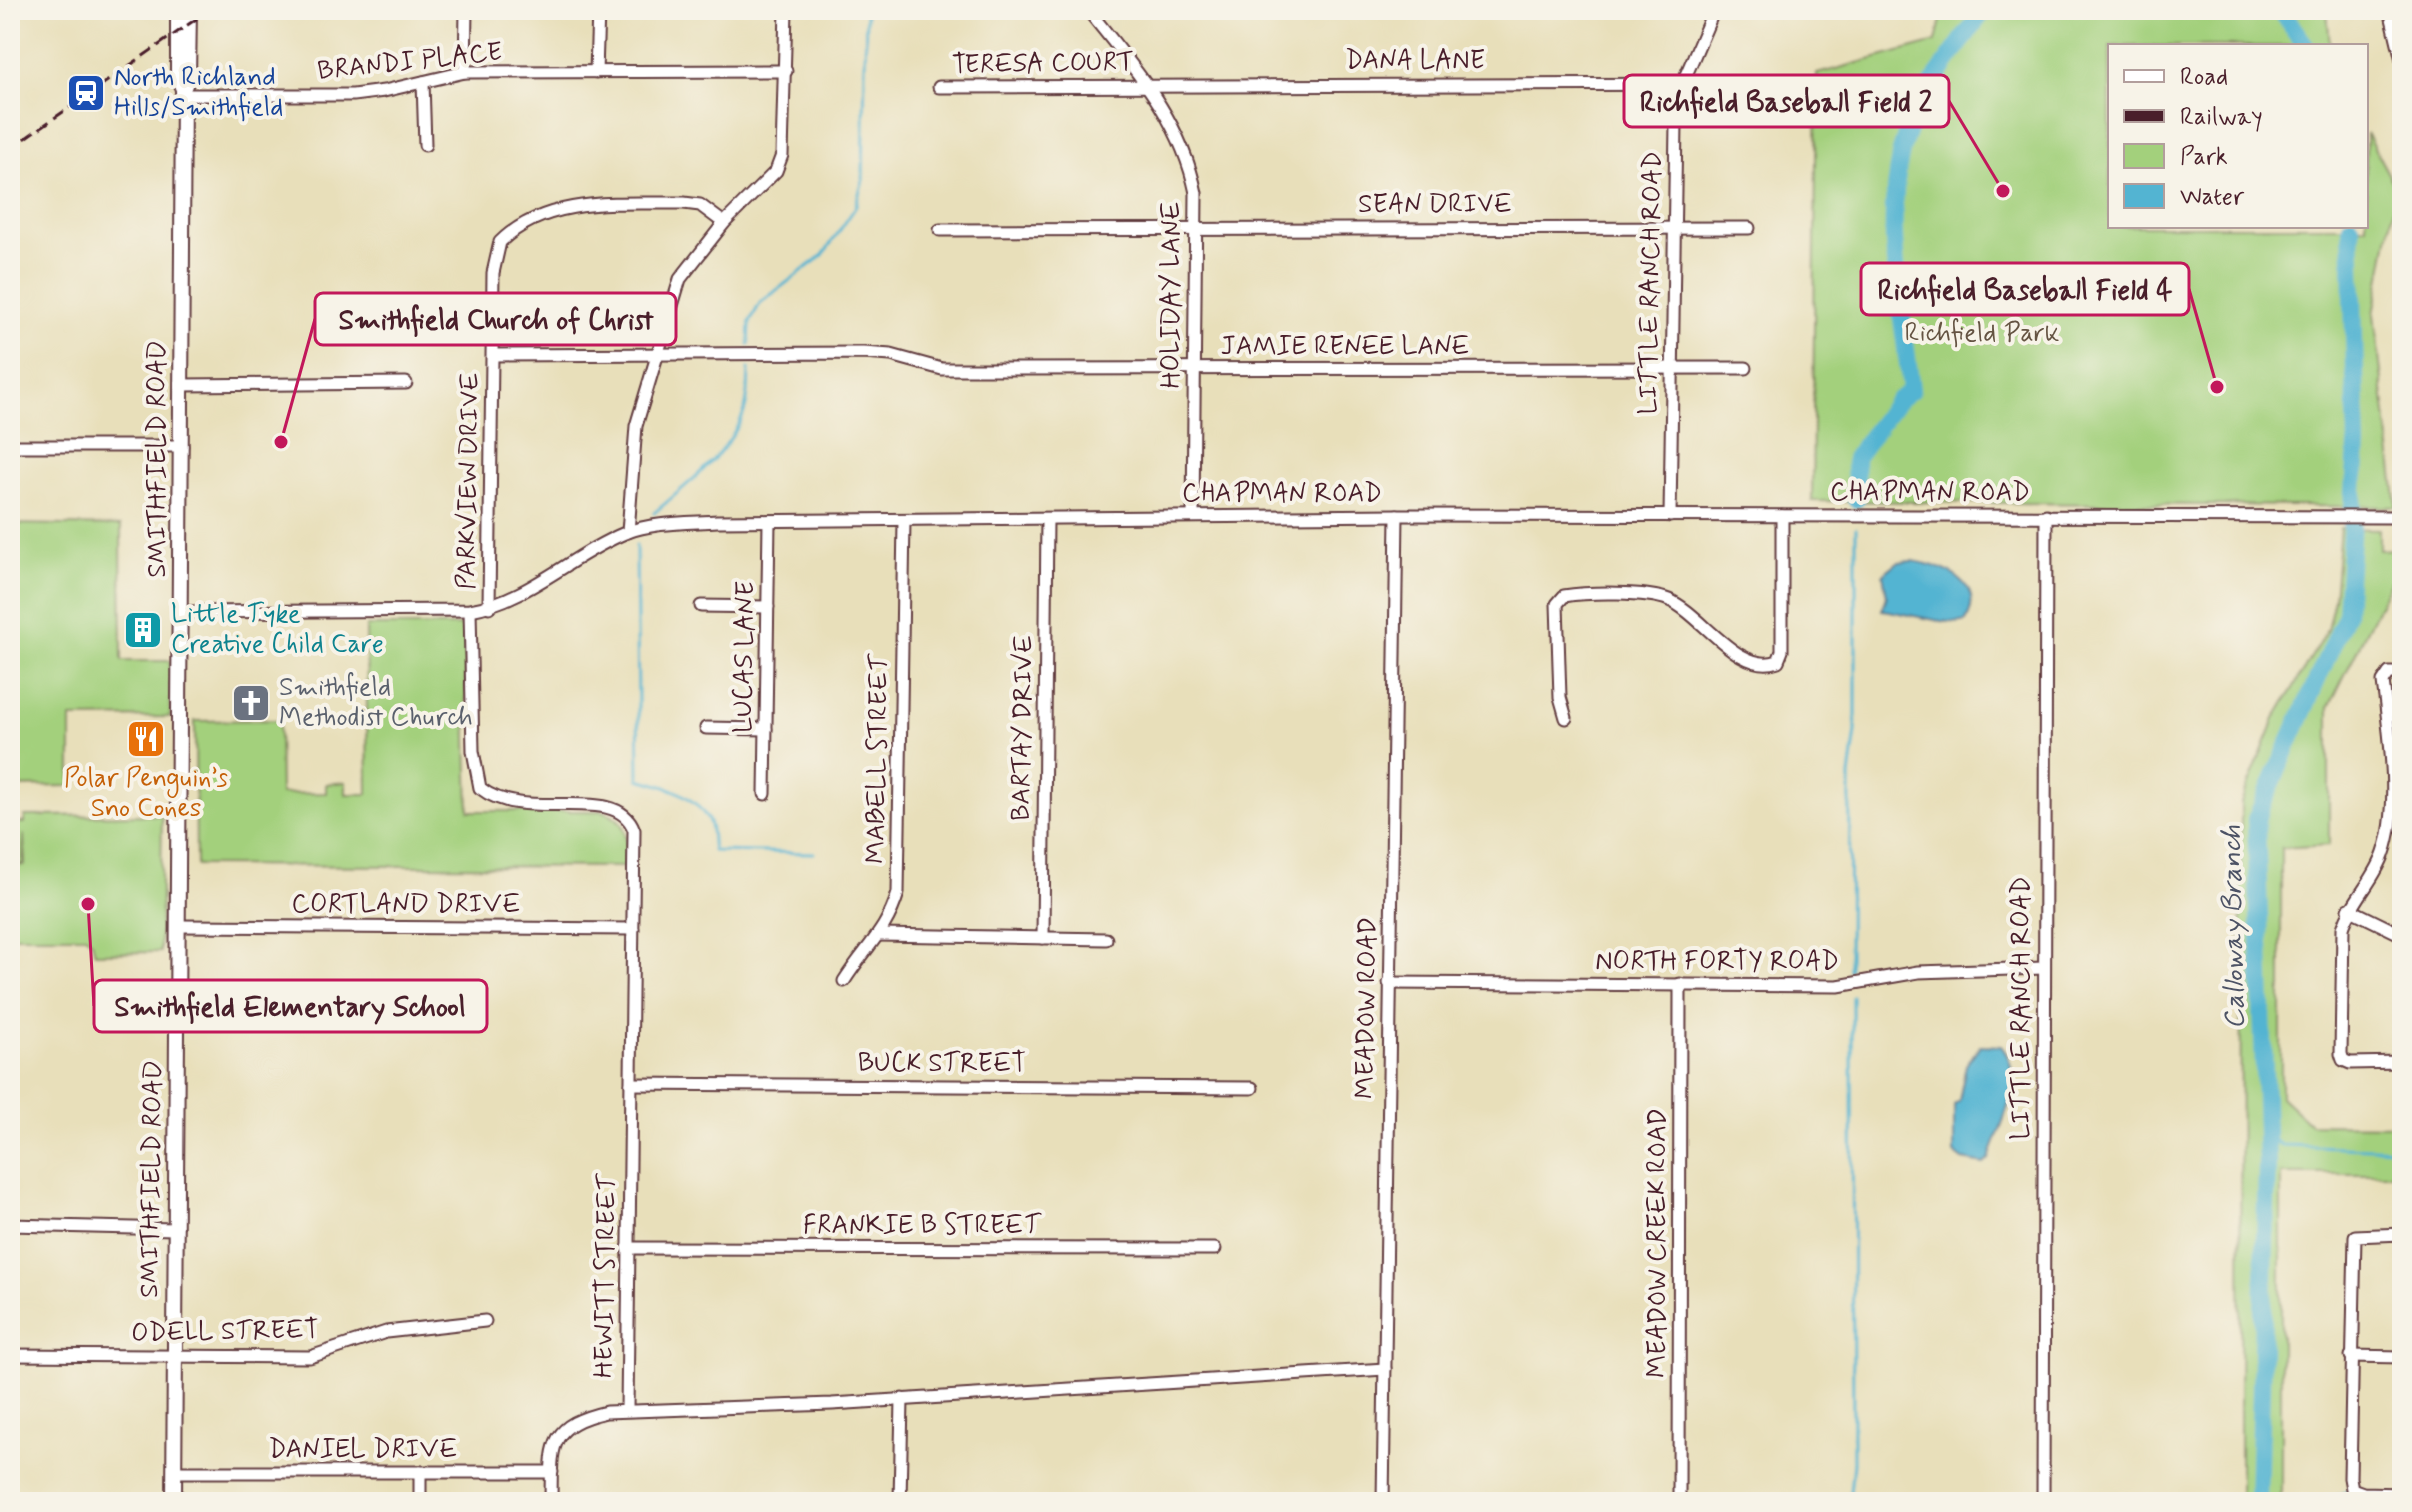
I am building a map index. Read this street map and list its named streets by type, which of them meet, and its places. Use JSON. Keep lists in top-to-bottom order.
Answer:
{
  "streets": {
    "main road": ["SMITHFIELD ROAD"],
    "street": [
      "DANA LANE",
      "BRANDI PLACE",
      "TERESA COURT",
      "SEAN DRIVE",
      "LITTLE RANCH ROAD",
      "HOLIDAY LANE",
      "JAMIE RENEE LANE",
      "PARKVIEW DRIVE",
      "CHAPMAN ROAD",
      "LUCAS LANE",
      "BARTAY DRIVE",
      "MABELL STREET",
      "CORTLAND DRIVE",
      "NORTH FORTY ROAD",
      "MEADOW ROAD",
      "BUCK STREET",
      "FRANKIE B STREET",
      "MEADOW CREEK ROAD",
      "HEWITT STREET",
      "ODELL STREET",
      "DANIEL DRIVE"
    ]
  },
  "crossings": [
    ["DANA LANE", "TERESA COURT"],
    ["DANA LANE", "LITTLE RANCH ROAD"],
    ["DANA LANE", "HOLIDAY LANE"],
    ["BRANDI PLACE", "SMITHFIELD ROAD"],
    ["TERESA COURT", "HOLIDAY LANE"],
    ["SEAN DRIVE", "LITTLE RANCH ROAD"],
    ["SEAN DRIVE", "HOLIDAY LANE"],
    ["LITTLE RANCH ROAD", "JAMIE RENEE LANE"],
    ["LITTLE RANCH ROAD", "CHAPMAN ROAD"],
    ["LITTLE RANCH ROAD", "NORTH FORTY ROAD"],
    ["HOLIDAY LANE", "JAMIE RENEE LANE"],
    ["HOLIDAY LANE", "CHAPMAN ROAD"],
    ["JAMIE RENEE LANE", "PARKVIEW DRIVE"],
    ["SMITHFIELD ROAD", "CHAPMAN ROAD"],
    ["SMITHFIELD ROAD", "CORTLAND DRIVE"],
    ["SMITHFIELD ROAD", "ODELL STREET"],
    ["SMITHFIELD ROAD", "DANIEL DRIVE"],
    ["PARKVIEW DRIVE", "CHAPMAN ROAD"],
    ["CHAPMAN ROAD", "LUCAS LANE"],
    ["CHAPMAN ROAD", "BARTAY DRIVE"],
    ["CHAPMAN ROAD", "MABELL STREET"],
    ["CHAPMAN ROAD", "MEADOW ROAD"],
    ["CHAPMAN ROAD", "HEWITT STREET"],
    ["CORTLAND DRIVE", "HEWITT STREET"],
    ["NORTH FORTY ROAD", "MEADOW ROAD"],
    ["NORTH FORTY ROAD", "MEADOW CREEK ROAD"],
    ["MEADOW ROAD", "HEWITT STREET"],
    ["BUCK STREET", "HEWITT STREET"],
    ["FRANKIE B STREET", "HEWITT STREET"]
  ],
  "water": ["Calloway Branch"],
  "parks": ["Richfield Park"],
  "places": {
    "station": ["North Richland Hills/Smithfield"],
    "other": [
      "Richfield Baseball Field 2",
      "Richfield Baseball Field 4",
      "Smithfield Church of Christ",
      "Smithfield Elementary School"
    ],
    "building": ["Little Tyke Creative Child Care"],
    "church": ["Smithfield Methodist Church"],
    "restaurant": ["Polar Penguin’s Sno Cones"]
  },
  "legend": [
    "Road",
    "Railway",
    "Park",
    "Water"
  ]
}
